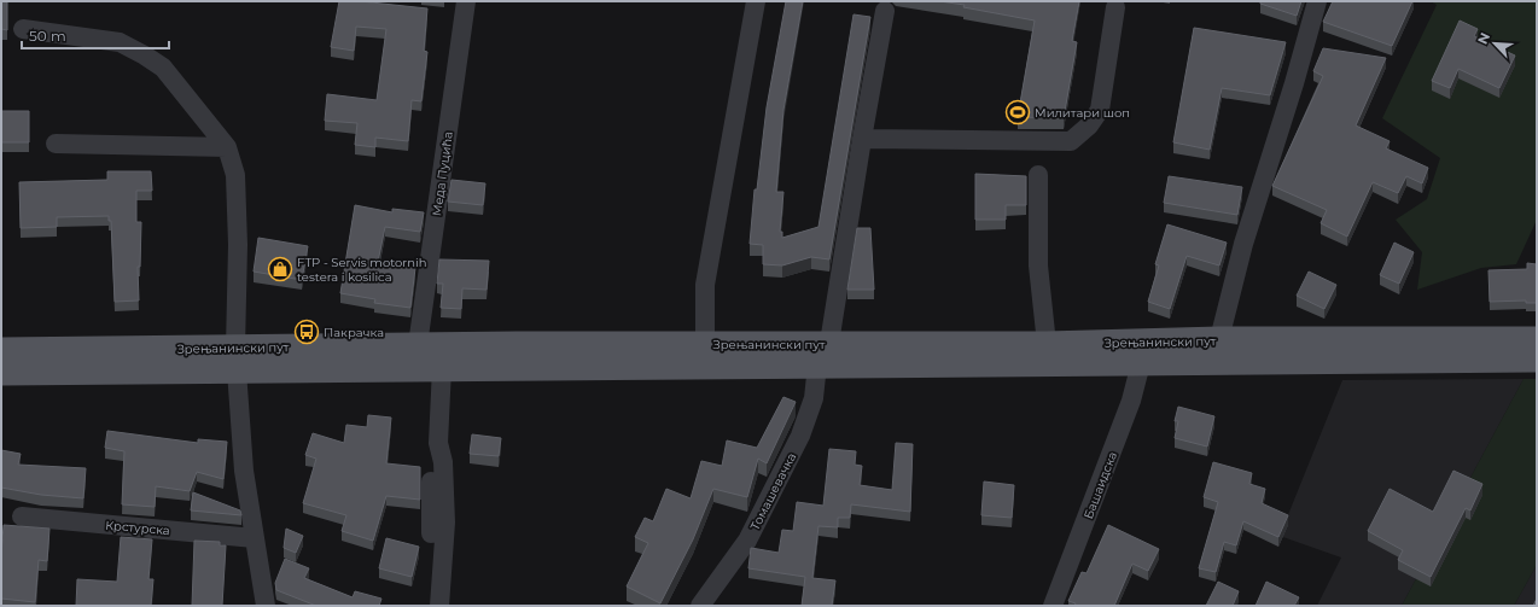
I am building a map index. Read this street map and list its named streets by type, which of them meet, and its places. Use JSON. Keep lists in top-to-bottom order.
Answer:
{
  "streets": {
    "main road": ["Зрењанински пут"],
    "street": [
      "Меда Пуцића",
      "Башаидска",
      "Томашевачка",
      "Крстурска"
    ]
  },
  "crossings": [
    ["Меда Пуцића", "Зрењанински пут"],
    ["Зрењанински пут", "Башаидска"],
    ["Зрењанински пут", "Томашевачка"]
  ],
  "places": {
    "sports": ["Милитари шоп"],
    "shop": ["FTP - Servis motornih testera i kosilica"],
    "bus stop": ["Пакрачка"]
  },
  "scale_bar": "50 m",
  "north": "top left"
}
